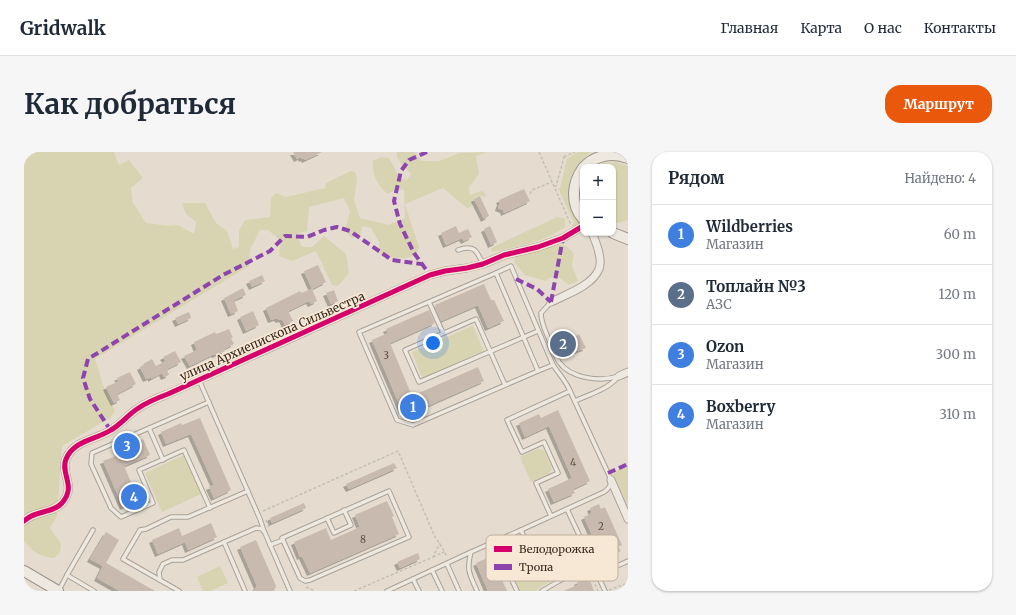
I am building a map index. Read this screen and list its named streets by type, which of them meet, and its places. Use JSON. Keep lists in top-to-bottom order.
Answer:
{
  "streets": {
    "street": ["улица Архиепископа Сильвестра"]
  },
  "house_numbers": [
    "3",
    "4",
    "2",
    "8"
  ],
  "legend": ["Велодорожка", "Тропа"],
  "page": {
    "header": "Gridwalk",
    "nav": [
      "Главная",
      "Карта",
      "О нас",
      "Контакты"
    ],
    "buttons": "Маршрут",
    "title": "Как добраться",
    "heading": ["Рядом", "Найдено: 4"],
    "map_buttons": ["+", "−"],
    "list": [
      {
        "mark": "1",
        "name": "Wildberries",
        "note": "Магазин",
        "value": "60 m"
      },
      {
        "mark": "2",
        "name": "Топлайн №3",
        "note": "АЗС",
        "value": "120 m"
      },
      {
        "mark": "3",
        "name": "Ozon",
        "note": "Магазин",
        "value": "300 m"
      },
      {
        "mark": "4",
        "name": "Boxberry",
        "note": "Магазин",
        "value": "310 m"
      }
    ],
    "pins": [
      "2",
      "1",
      "3",
      "4"
    ]
  }
}
